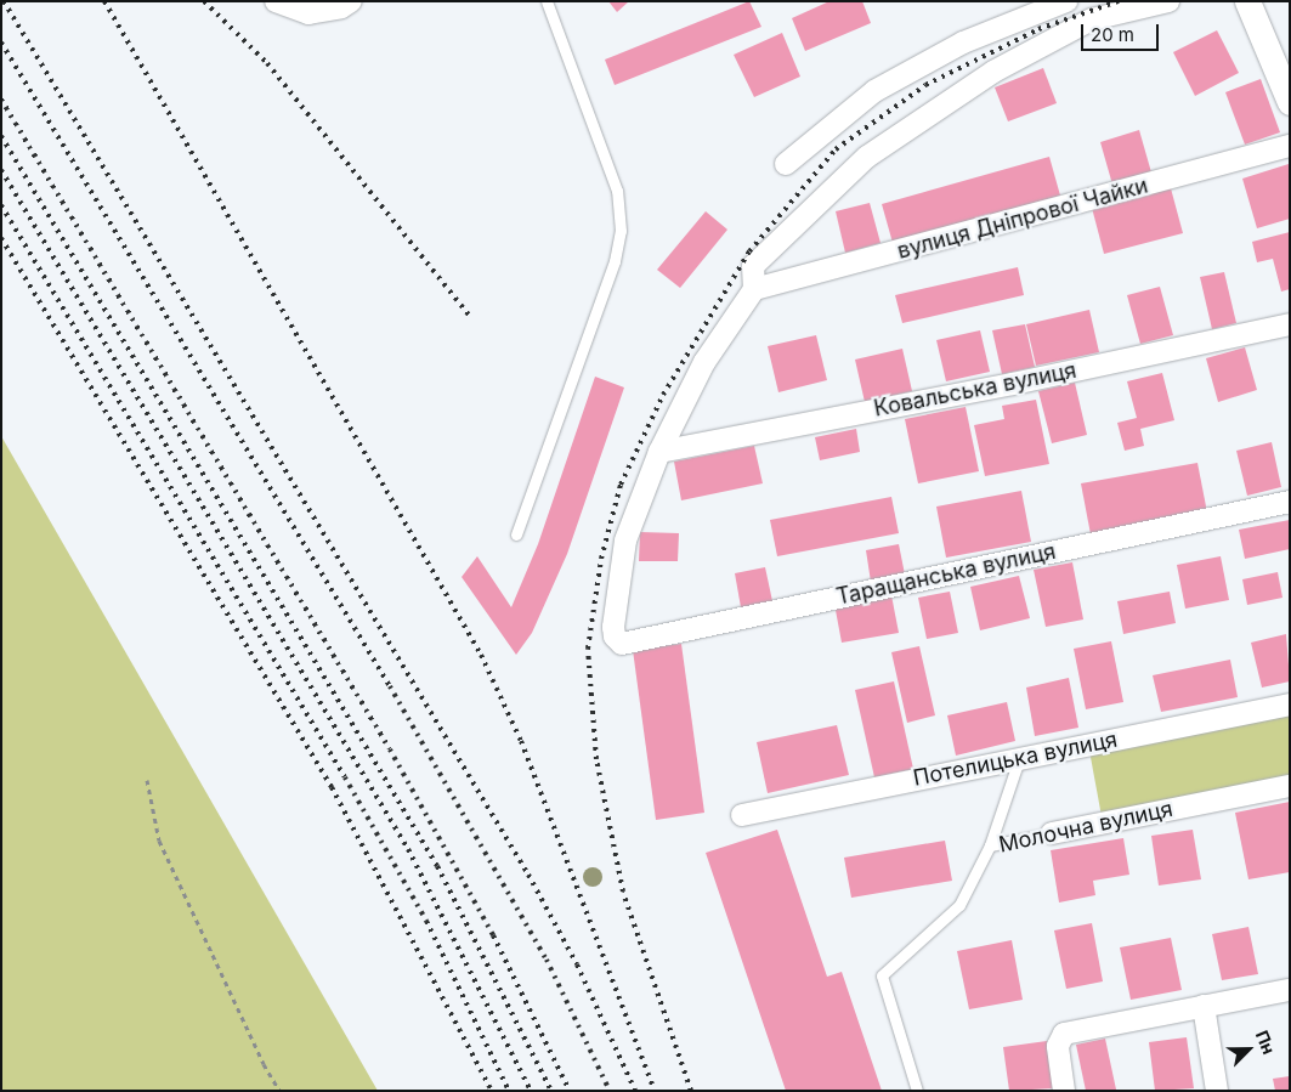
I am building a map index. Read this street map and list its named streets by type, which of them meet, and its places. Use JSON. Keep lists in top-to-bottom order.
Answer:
{
  "streets": {
    "street": [
      "вулиця Дніпрової Чайки",
      "Ковальська вулиця",
      "Таращанська вулиця",
      "Потелицька вулиця",
      "Молочна вулиця"
    ]
  },
  "crossings": [
    ["Ковальська вулиця", "Таращанська вулиця"]
  ],
  "scale_bar": "20 m",
  "north": "top right"
}
